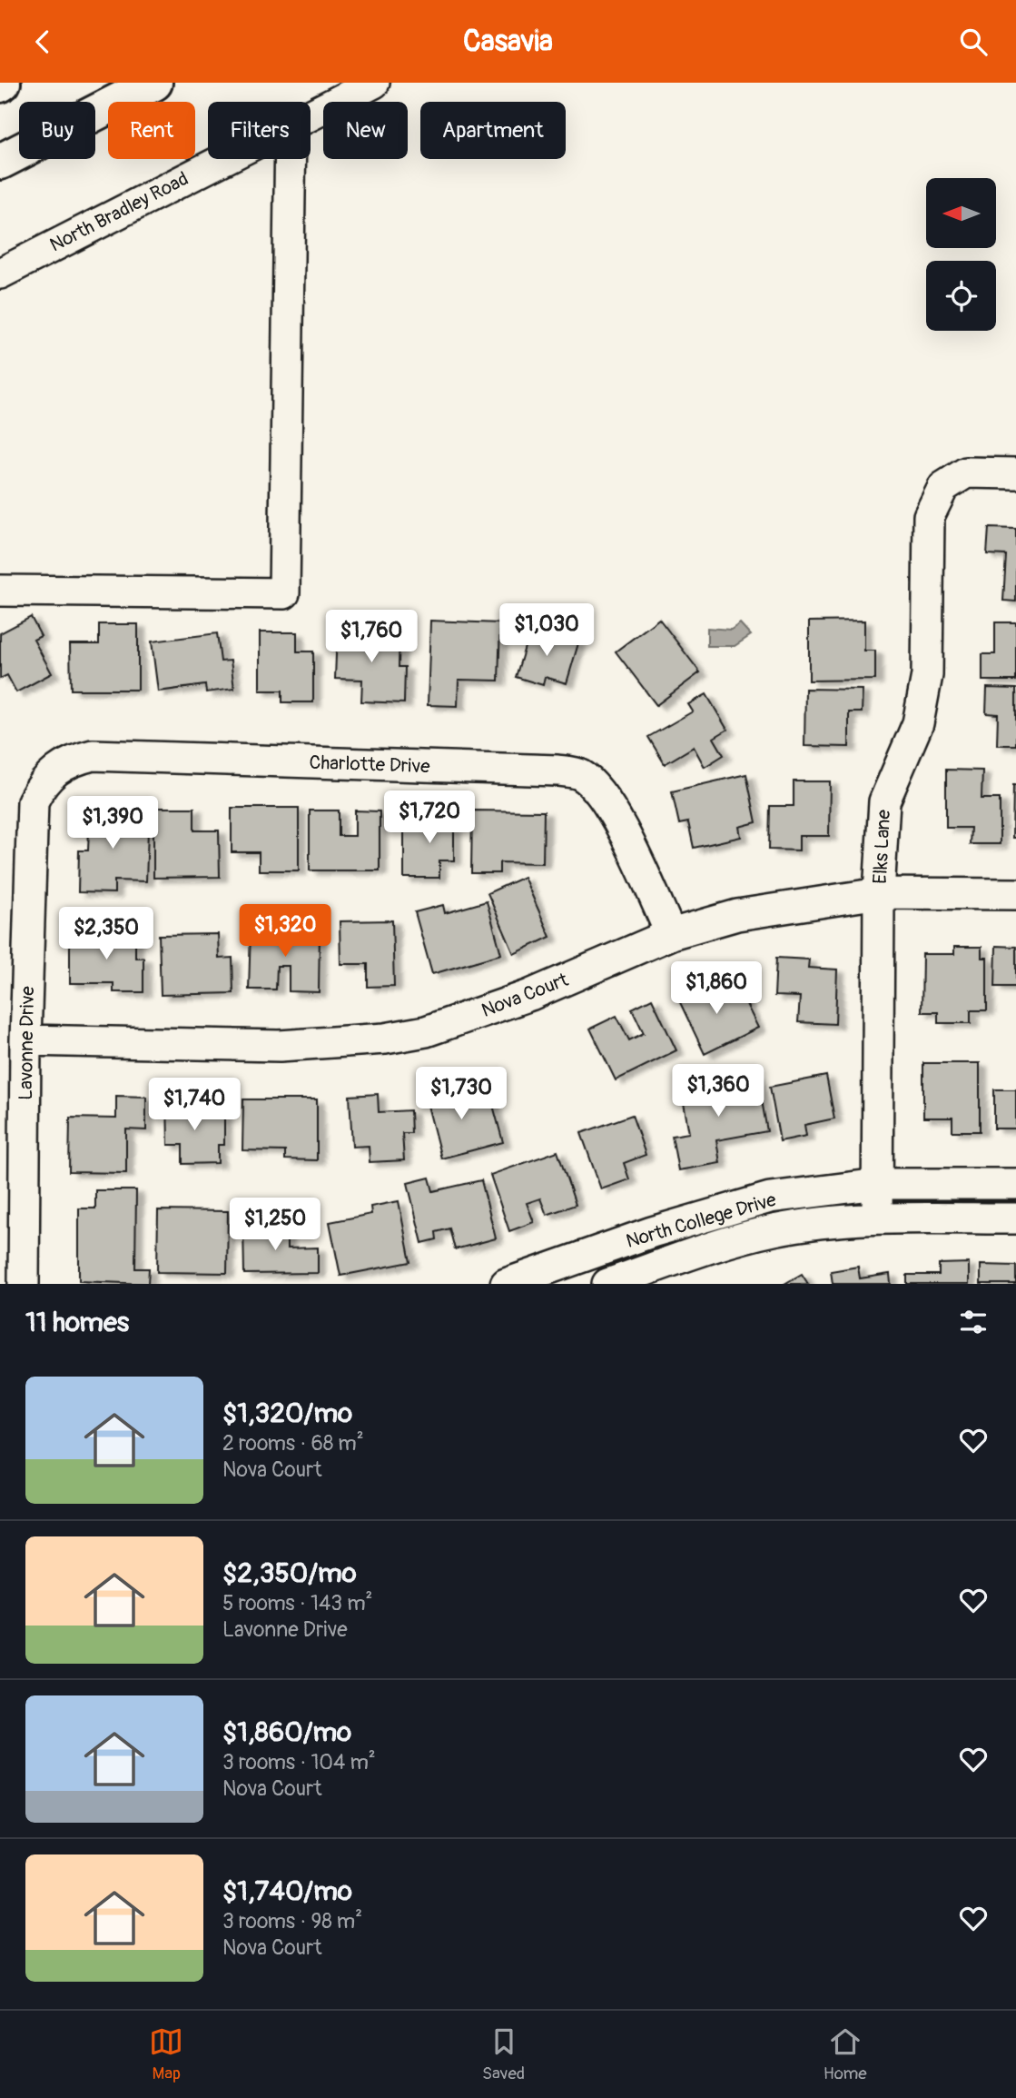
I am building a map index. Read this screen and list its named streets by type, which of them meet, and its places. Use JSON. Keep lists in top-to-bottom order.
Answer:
{
  "streets": {
    "street": [
      "North Bradley Road",
      "Charlotte Drive",
      "Elks Lane",
      "Nova Court",
      "Lavonne Drive",
      "North College Drive"
    ]
  },
  "crossings": [
    ["Charlotte Drive", "Nova Court"],
    ["Charlotte Drive", "Lavonne Drive"],
    ["Elks Lane", "Nova Court"],
    ["Elks Lane", "North College Drive"],
    ["Nova Court", "Lavonne Drive"]
  ],
  "north": "left",
  "page": {
    "header": "Casavia",
    "chip": [
      "Buy",
      "Rent",
      "Filters",
      "New",
      "Apartment"
    ],
    "price": [
      "$1,030",
      "$1,760",
      "$1,720",
      "$1,390",
      "$1,320",
      "$2,350",
      "$1,860",
      "$1,360",
      "$1,730",
      "$1,740",
      "$1,250"
    ],
    "heading": "11 homes",
    "list": [
      {
        "name": "$1,320/mo",
        "note": "2 rooms · 68 m² · Nova Court"
      },
      {
        "name": "$2,350/mo",
        "note": "5 rooms · 143 m² · Lavonne Drive"
      },
      {
        "name": "$1,860/mo",
        "note": "3 rooms · 104 m² · Nova Court"
      },
      {
        "name": "$1,740/mo",
        "note": "3 rooms · 98 m² · Nova Court"
      }
    ],
    "tabs": ["Map", "Saved", "Home"]
  }
}
